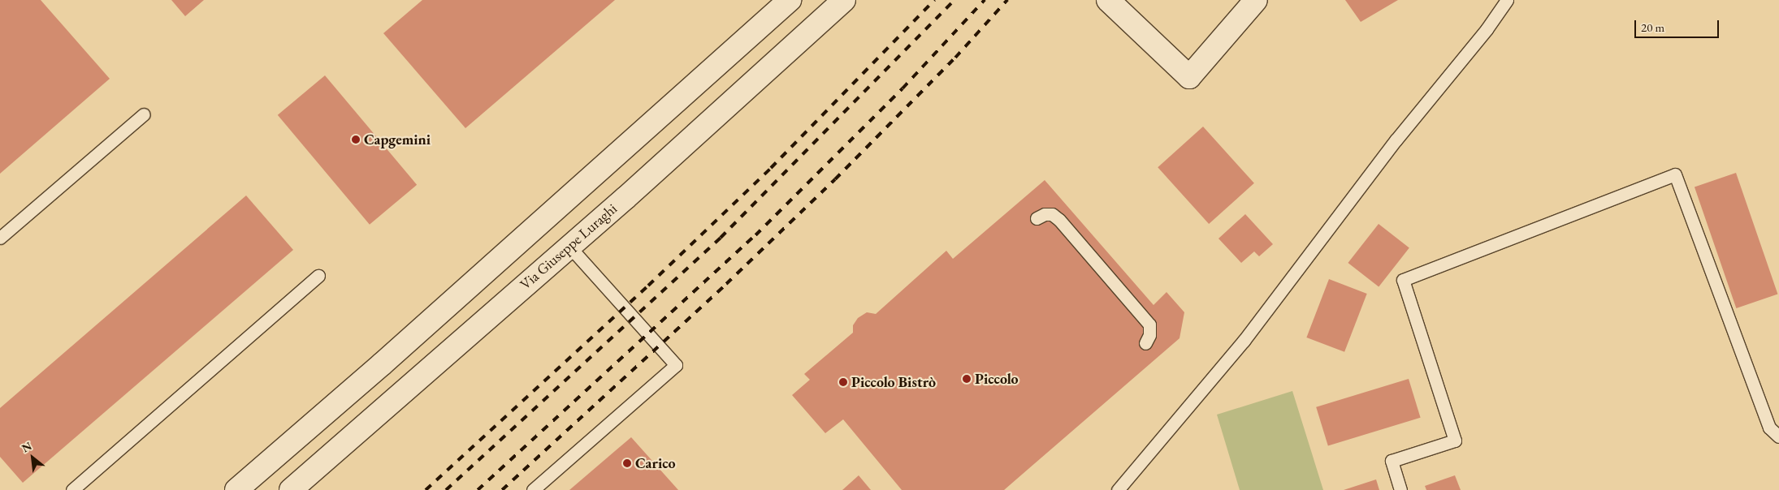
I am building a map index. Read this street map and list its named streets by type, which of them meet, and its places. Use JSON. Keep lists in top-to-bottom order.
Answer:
{
  "streets": {
    "street": ["Via Giuseppe Luraghi"]
  },
  "places": [
    "Capgemini",
    "Piccolo",
    "Piccolo Bistrò",
    "Carico"
  ],
  "scale_bar": "20 m",
  "north": "top left"
}
